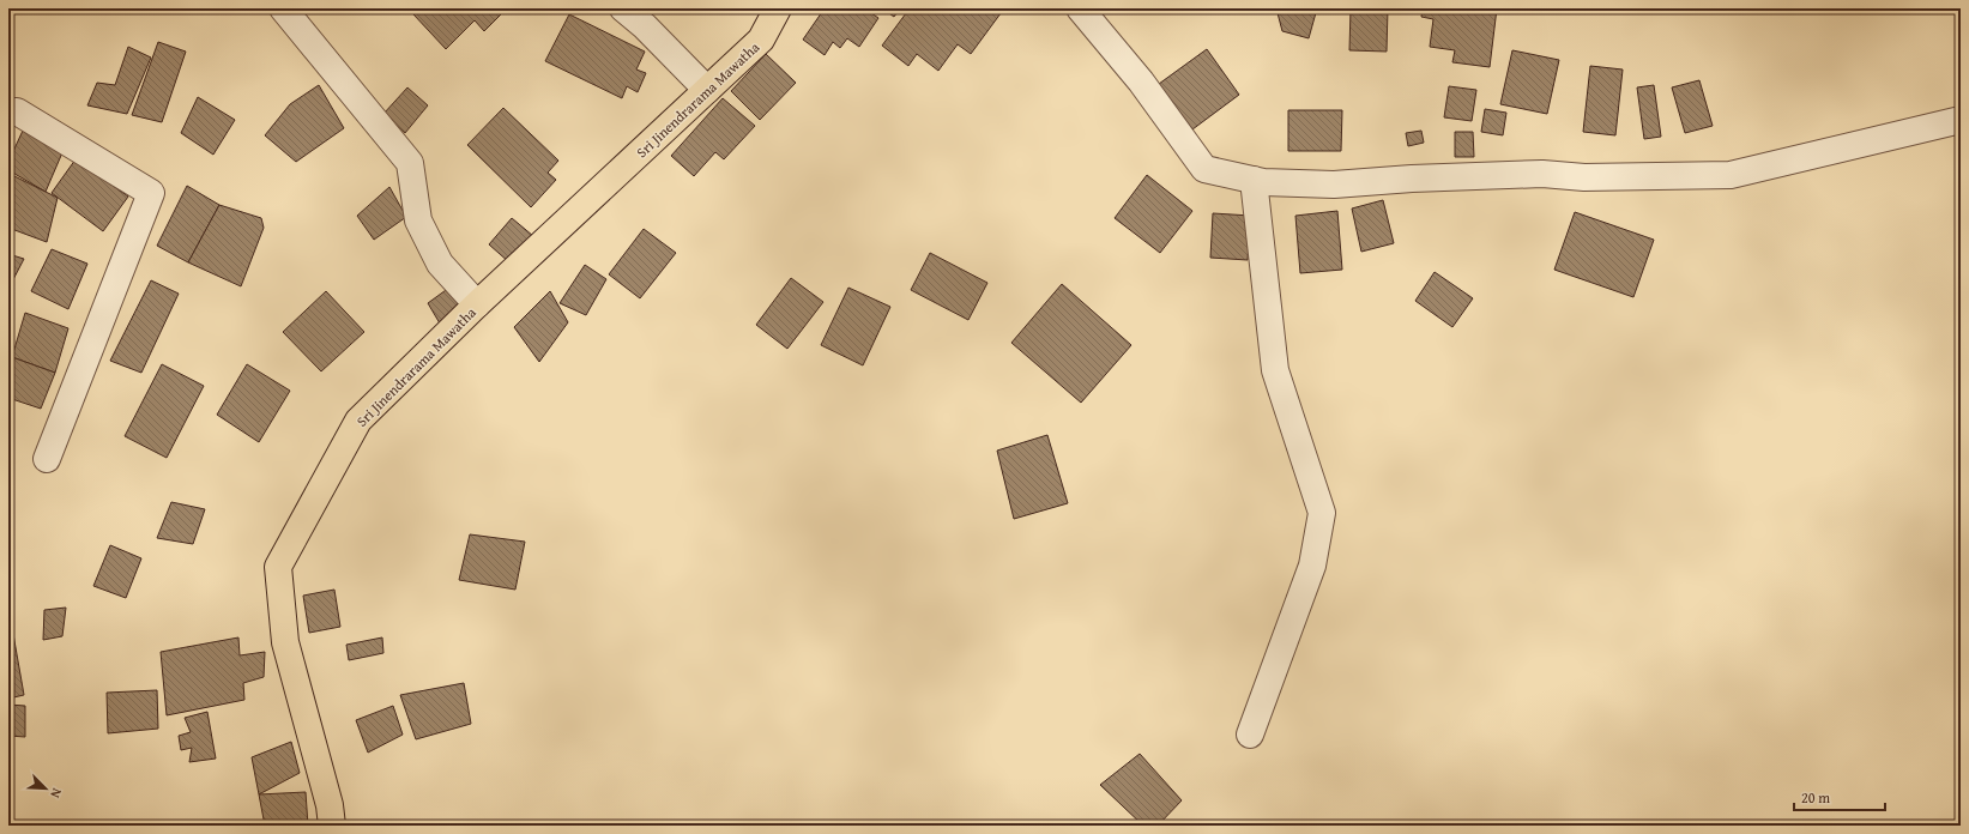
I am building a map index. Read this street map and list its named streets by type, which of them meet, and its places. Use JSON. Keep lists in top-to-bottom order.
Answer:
{
  "streets": {
    "main road": ["Sri Jinendrarama Mawatha"]
  },
  "scale_bar": "20 m",
  "north": "bottom right"
}
